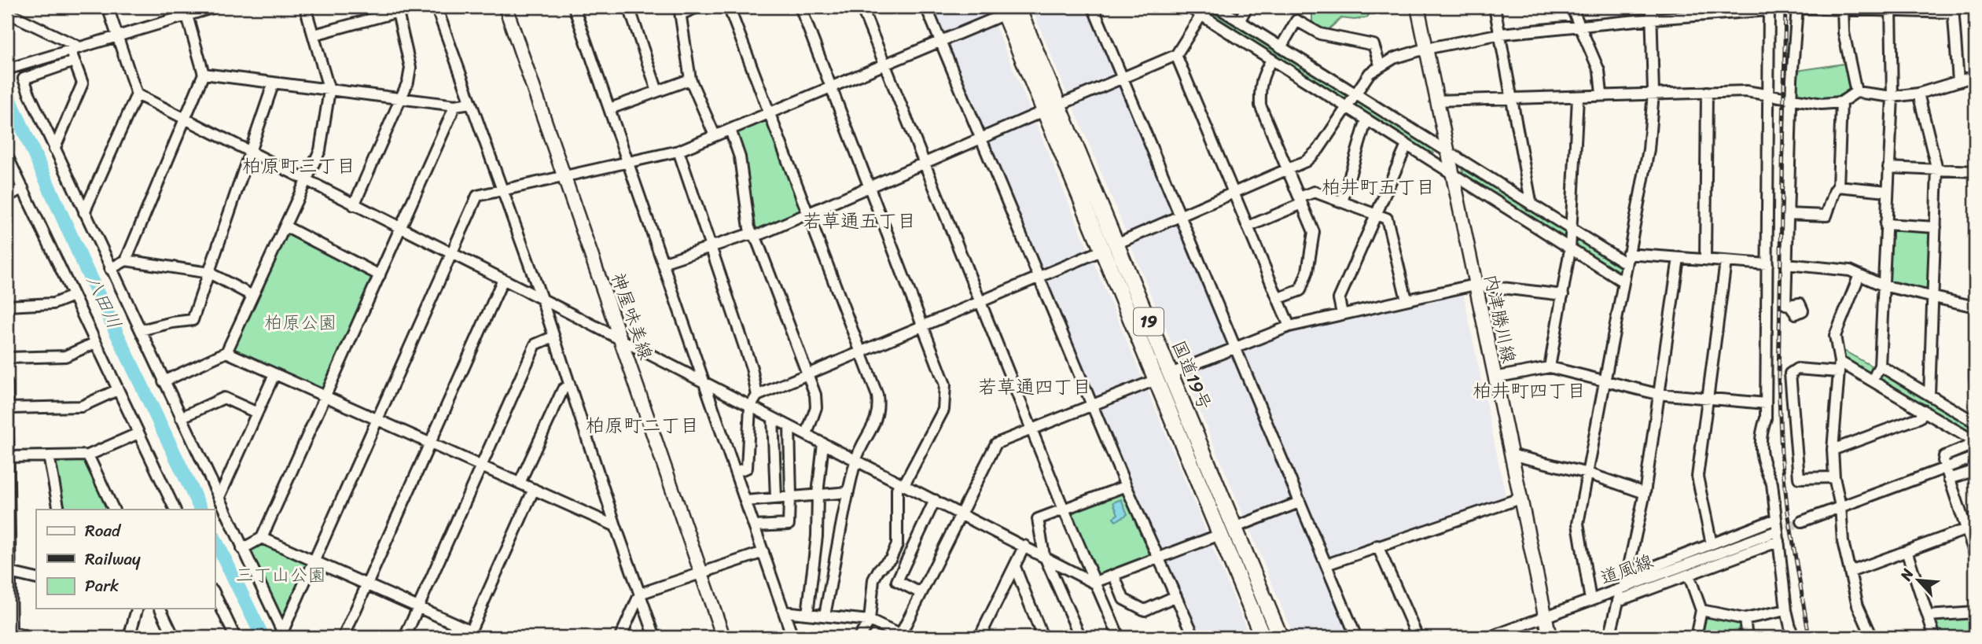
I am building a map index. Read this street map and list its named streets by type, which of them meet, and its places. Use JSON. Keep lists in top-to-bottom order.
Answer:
{
  "streets": {
    "highway": ["19", "国道19号"],
    "main road": ["神屋味美線", "内津勝川線"],
    "street": ["道風線"]
  },
  "crossings": [
    ["内津勝川線", "道風線"]
  ],
  "districts": [
    "柏原町三丁目",
    "柏井町五丁目",
    "若草通五丁目",
    "若草通四丁目",
    "柏井町四丁目",
    "柏原町二丁目"
  ],
  "water": ["八田川"],
  "parks": ["柏原公園", "三丁山公園"],
  "legend": ["Road", "Railway", "Park"],
  "north": "top left"
}
